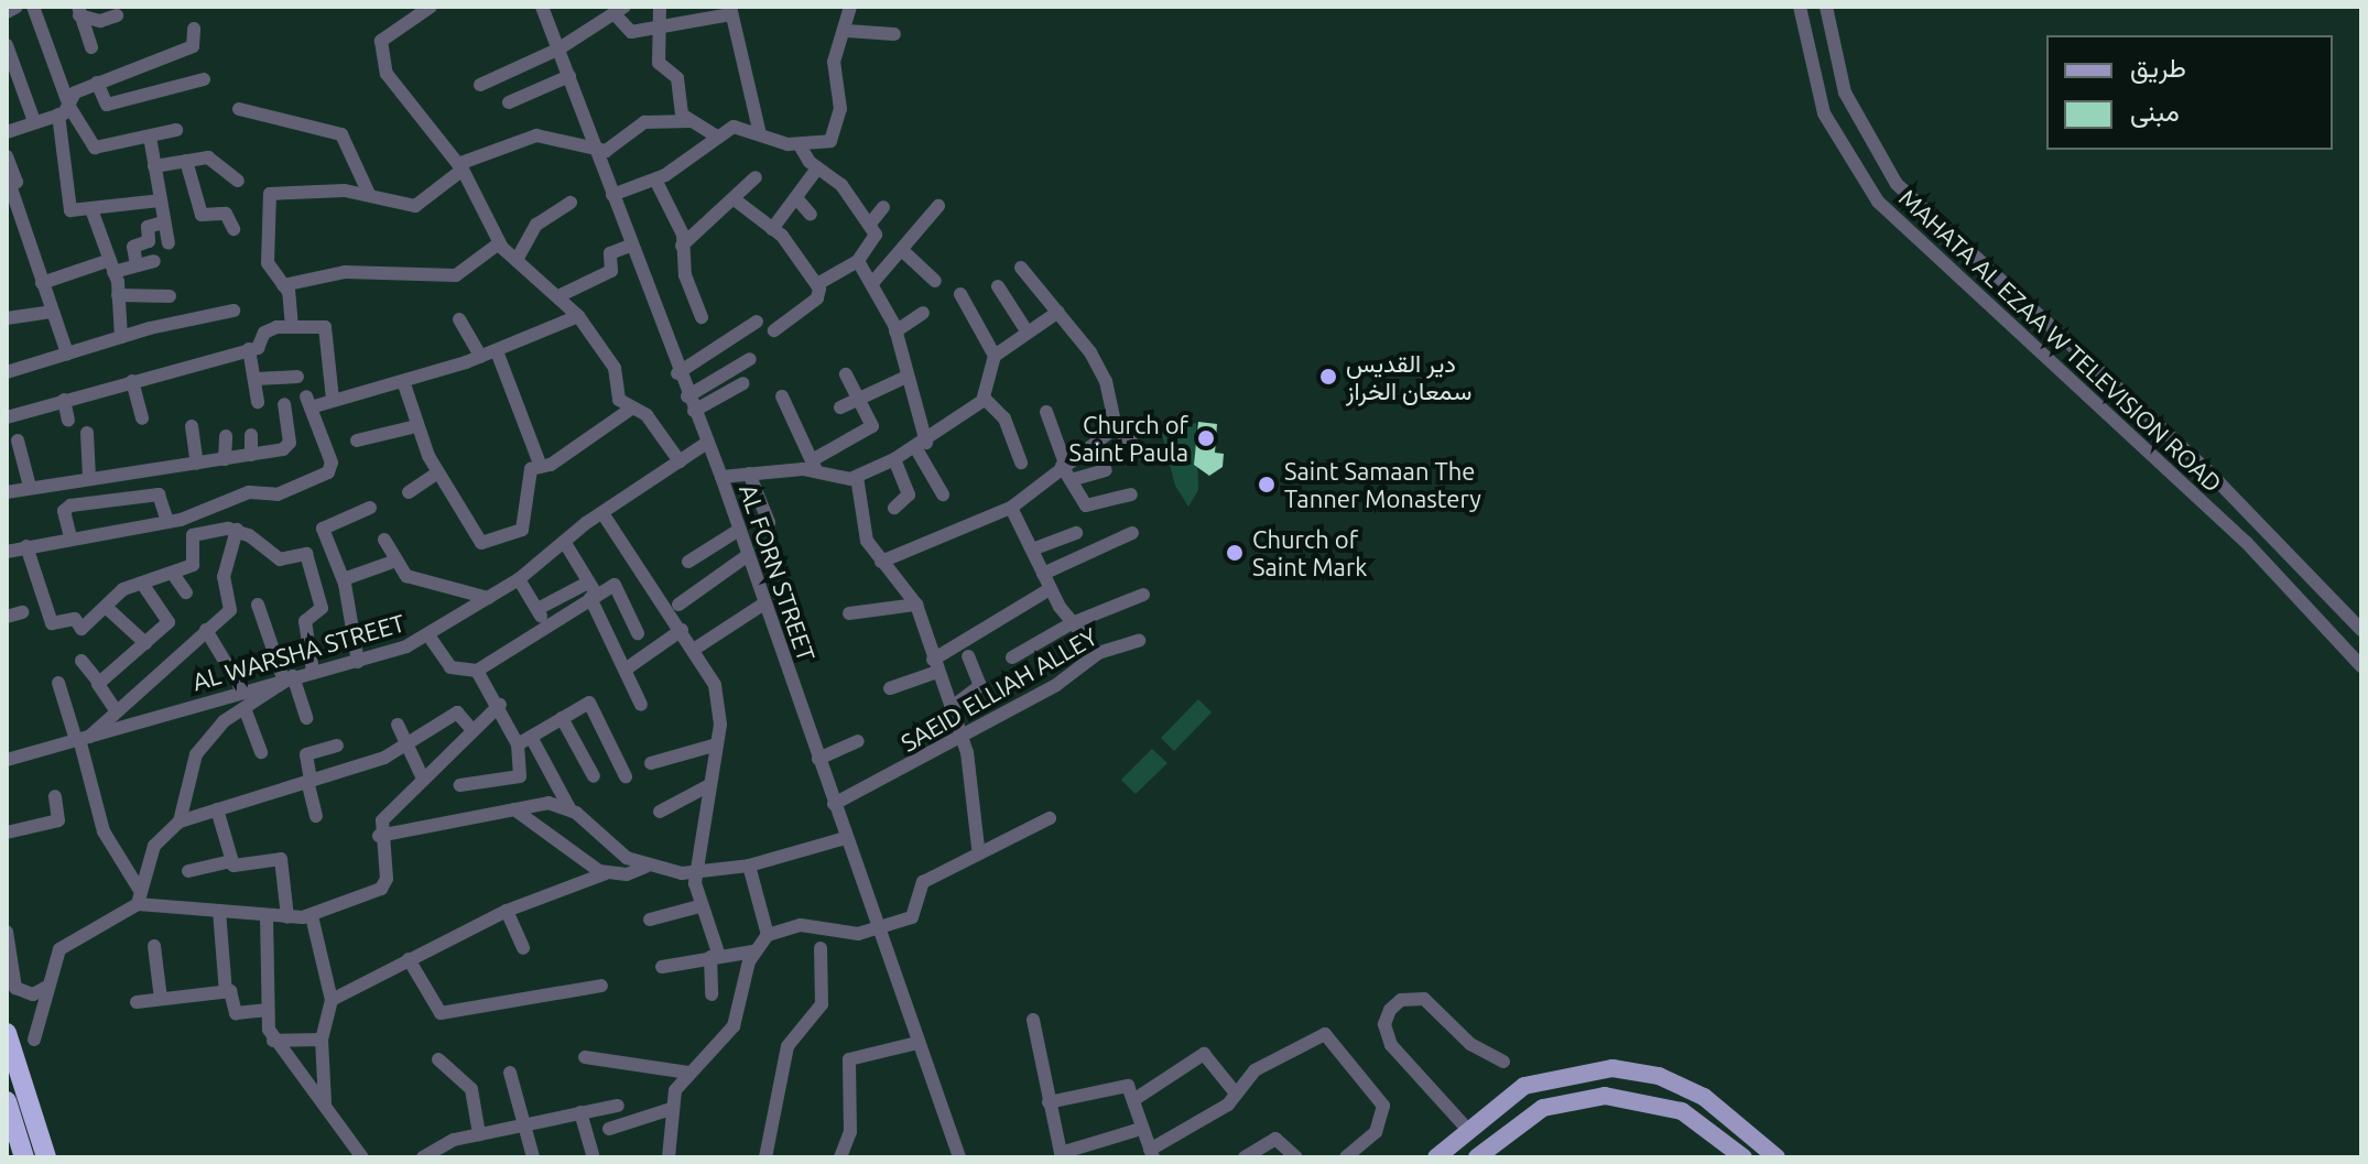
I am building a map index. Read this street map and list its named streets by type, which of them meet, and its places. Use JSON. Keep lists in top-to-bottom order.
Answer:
{
  "streets": {
    "street": [
      "MAHATA AL EZAA W TELEVISION ROAD",
      "AL FORN STREET",
      "AL WARSHA STREET",
      "SAEID ELLIAH ALLEY"
    ]
  },
  "crossings": [
    ["AL FORN STREET", "AL WARSHA STREET"],
    ["AL FORN STREET", "SAEID ELLIAH ALLEY"]
  ],
  "places": [
    "دير القديس سمعان الخراز",
    "Church of Saint Paula",
    "Saint Samaan The Tanner Monastery",
    "Church of Saint Mark"
  ],
  "legend": ["طريق", "مبنى"]
}
